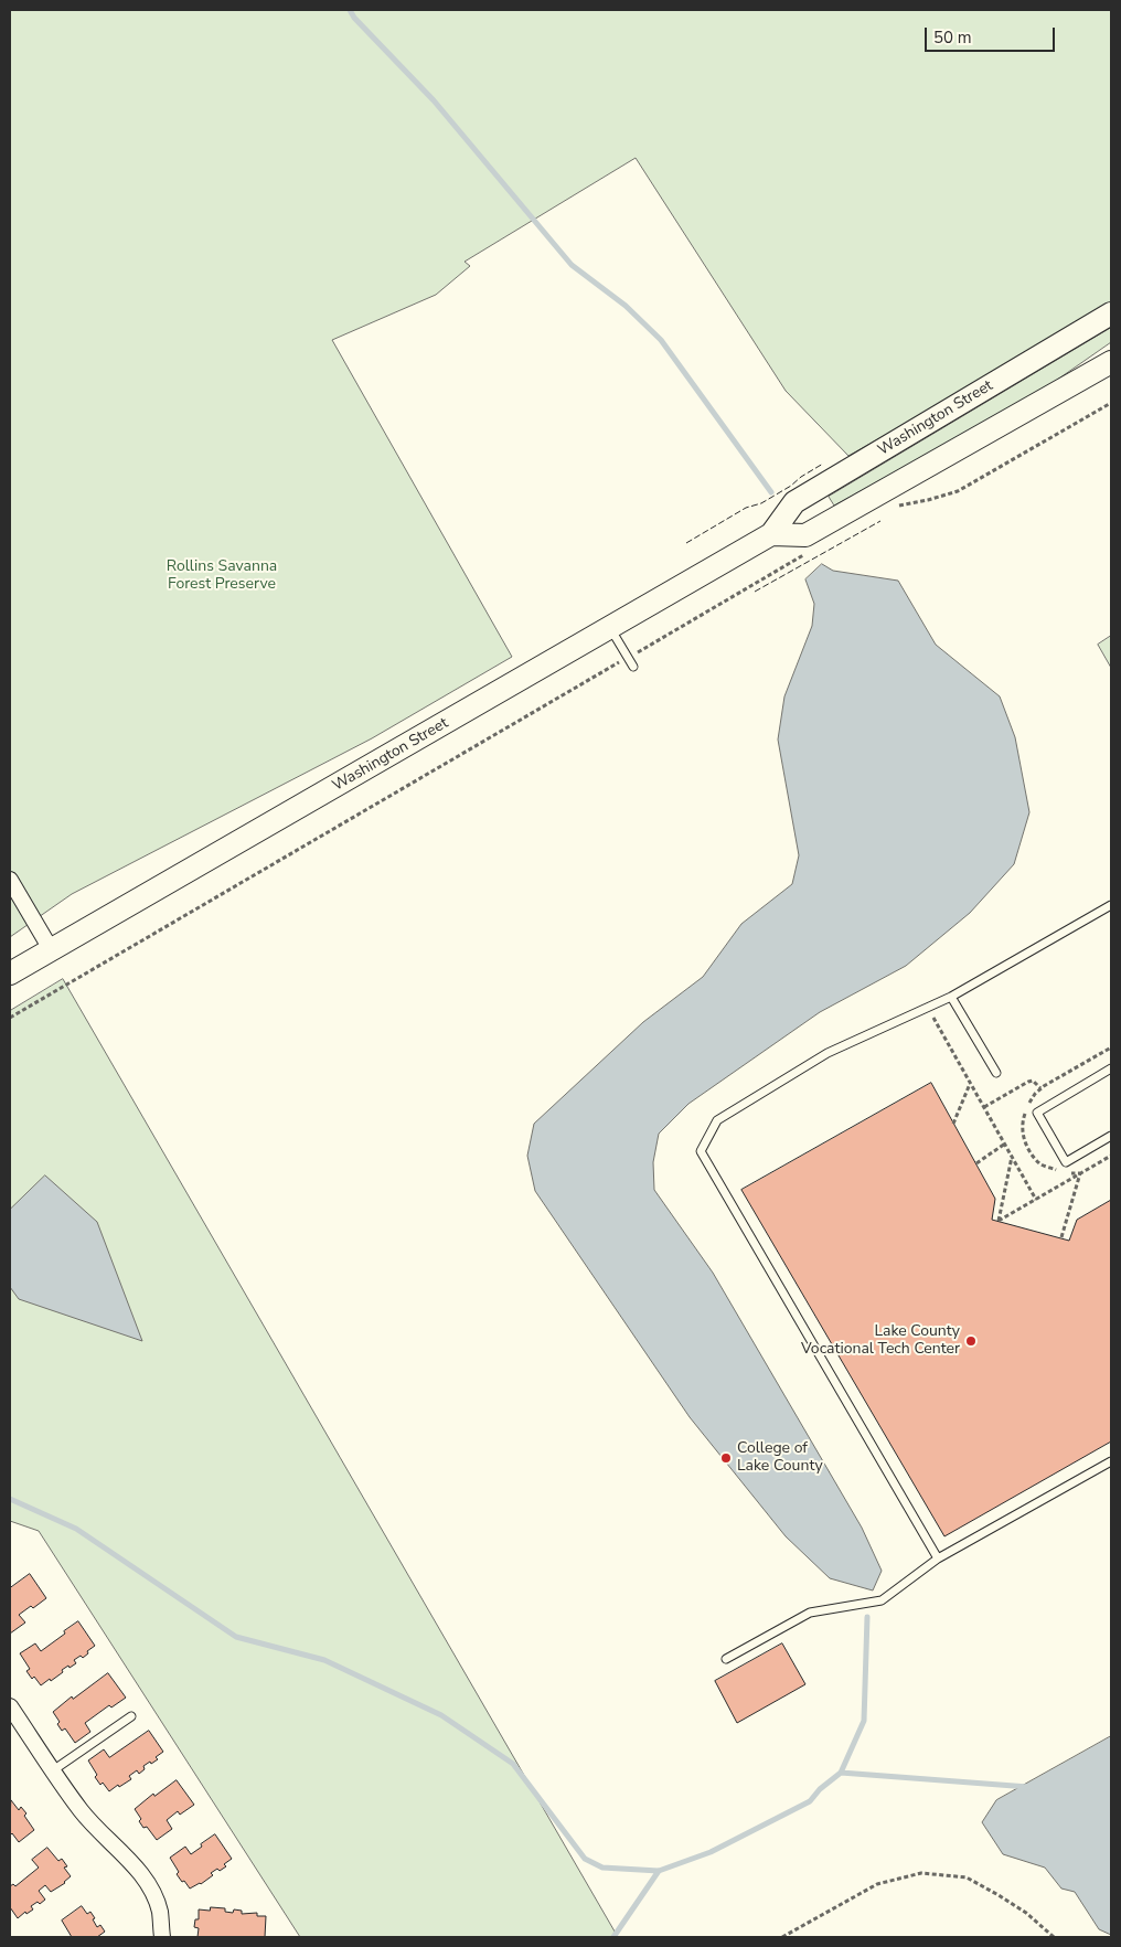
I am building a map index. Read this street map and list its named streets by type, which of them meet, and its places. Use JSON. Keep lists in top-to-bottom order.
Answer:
{
  "streets": {
    "main road": ["Washington Street"]
  },
  "parks": ["Rollins Savanna Forest Preserve"],
  "places": ["Lake County Vocational Tech Center", "College of Lake County"],
  "scale_bar": "50 m"
}
